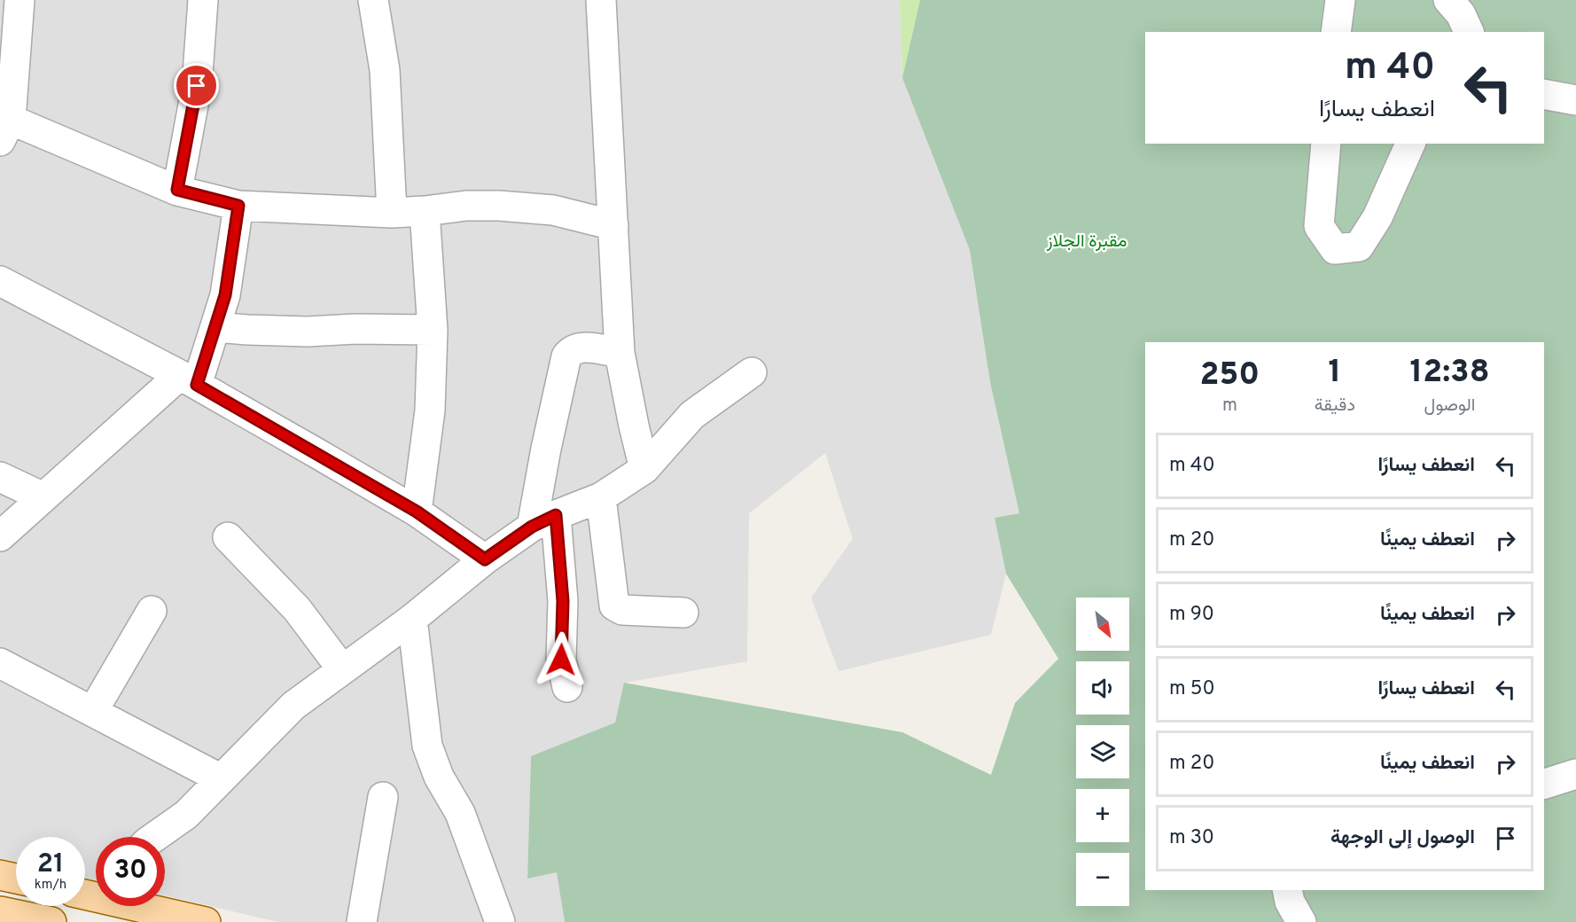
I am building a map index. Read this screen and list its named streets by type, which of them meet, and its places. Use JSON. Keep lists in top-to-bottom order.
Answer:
{
  "parks": ["مقبرة الجلاز"],
  "north": "bottom right",
  "page": {
    "turn": ["40 m", "انعطف يسارًا"],
    "eta": [
      "12:38",
      "الوصول",
      "1",
      "دقيقة",
      "250",
      "m"
    ],
    "list": [
      {
        "name": "انعطف يسارًا",
        "value": "40 m"
      },
      {
        "name": "انعطف يمينًا",
        "value": "20 m"
      },
      {
        "name": "انعطف يمينًا",
        "value": "90 m"
      },
      {
        "name": "انعطف يسارًا",
        "value": "50 m"
      },
      {
        "name": "انعطف يمينًا",
        "value": "20 m"
      },
      {
        "name": "الوصول إلى الوجهة",
        "value": "30 m"
      }
    ],
    "map_buttons": ["+", "−"],
    "speed": "21 km/h",
    "limit": "30"
  }
}
